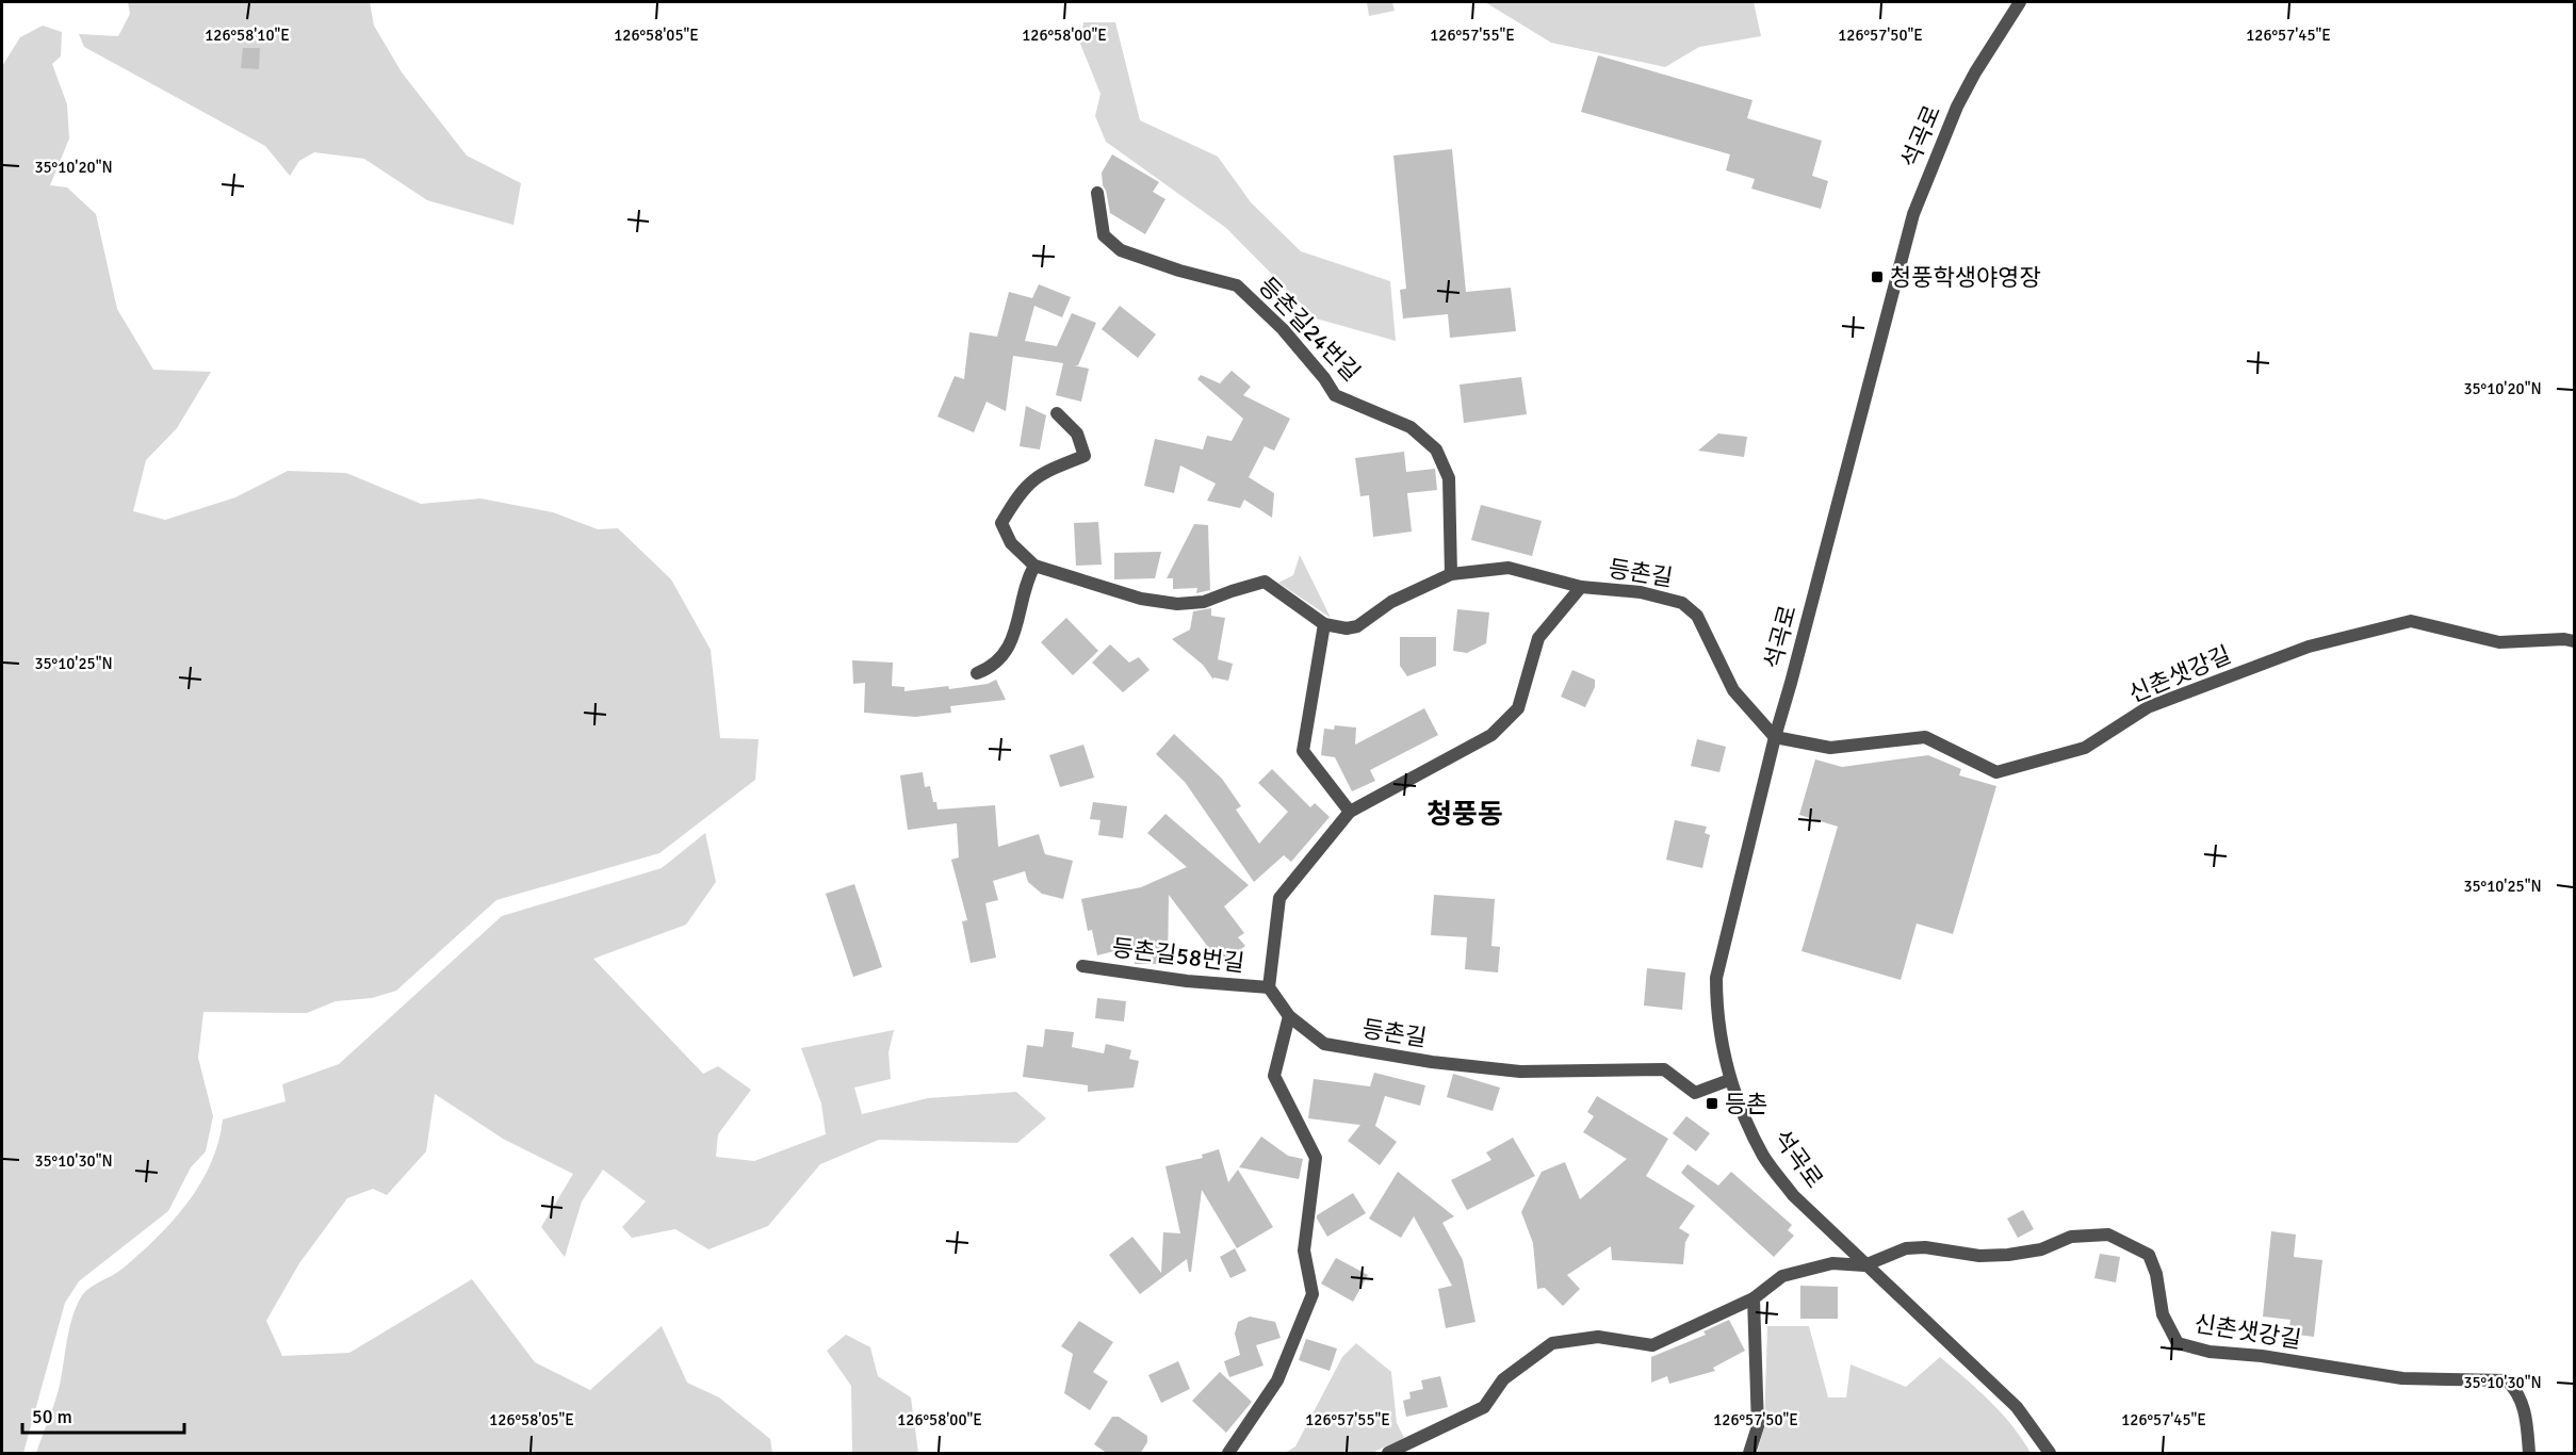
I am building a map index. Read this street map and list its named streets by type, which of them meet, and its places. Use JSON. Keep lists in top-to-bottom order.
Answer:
{
  "streets": {
    "street": [
      "석곡로",
      "등촌길24번길",
      "등촌길",
      "신촌샛강길",
      "등촌길58번길"
    ]
  },
  "crossings": [
    ["석곡로", "등촌길"],
    ["석곡로", "신촌샛강길"],
    ["등촌길24번길", "등촌길"],
    ["등촌길", "신촌샛강길"],
    ["등촌길", "등촌길58번길"]
  ],
  "districts": ["청풍동"],
  "places": {
    "transit": ["청풍학생야영장", "등촌"]
  },
  "scale_bar": "50 m",
  "coordinates": [
    "126°58'10\"E",
    "126°58'05\"E",
    "126°58'00\"E",
    "126°57'55\"E",
    "126°57'50\"E",
    "126°57'45\"E",
    "35°10'20\"N",
    "35°10'25\"N",
    "35°10'30\"N"
  ]
}
